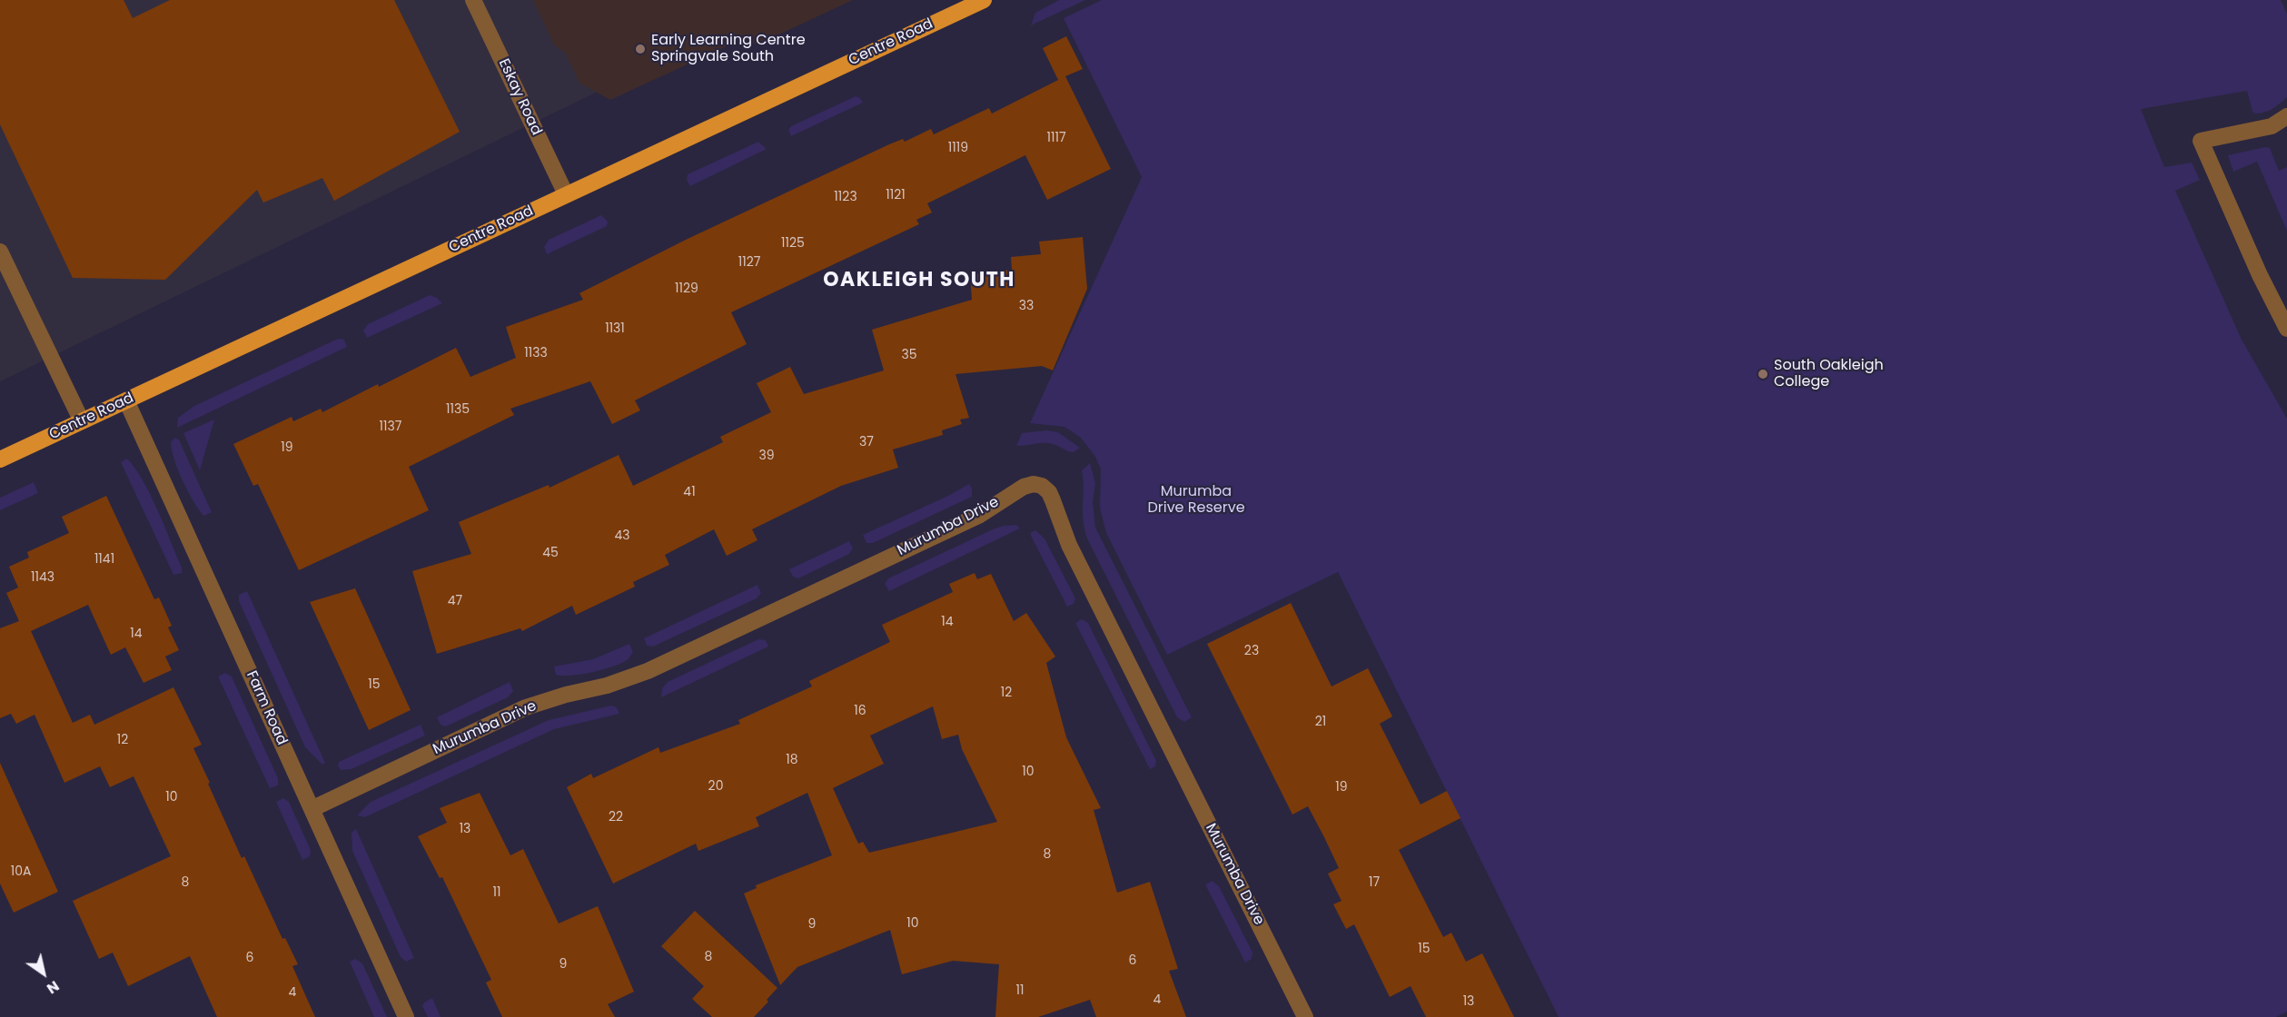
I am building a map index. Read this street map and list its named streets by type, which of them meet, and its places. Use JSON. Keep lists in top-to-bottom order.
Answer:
{
  "streets": {
    "main road": ["Centre Road"],
    "street": ["Eskay Road", "Murumba Drive", "Farm Road"]
  },
  "crossings": [
    ["Centre Road", "Eskay Road"],
    ["Centre Road", "Farm Road"],
    ["Murumba Drive", "Farm Road"]
  ],
  "districts": ["OAKLEIGH SOUTH"],
  "parks": ["Murumba Drive Reserve"],
  "places": ["Early Learning Centre Springvale South", "South Oakleigh College"],
  "house_numbers": [
    "1117",
    "1119",
    "1121",
    "1123",
    "1125",
    "1127",
    "1129",
    "33",
    "1131",
    "1133",
    "35",
    "1135",
    "1137",
    "37",
    "19",
    "39",
    "41",
    "43",
    "45",
    "1141",
    "1143",
    "47",
    "14",
    "14",
    "23",
    "15",
    "12",
    "16",
    "21",
    "12",
    "18",
    "10",
    "20",
    "19",
    "10",
    "22",
    "13",
    "8",
    "10A",
    "8",
    "17",
    "11",
    "10",
    "9",
    "15",
    "8",
    "6",
    "6",
    "9",
    "11",
    "4",
    "4",
    "13"
  ],
  "north": "bottom right"
}
